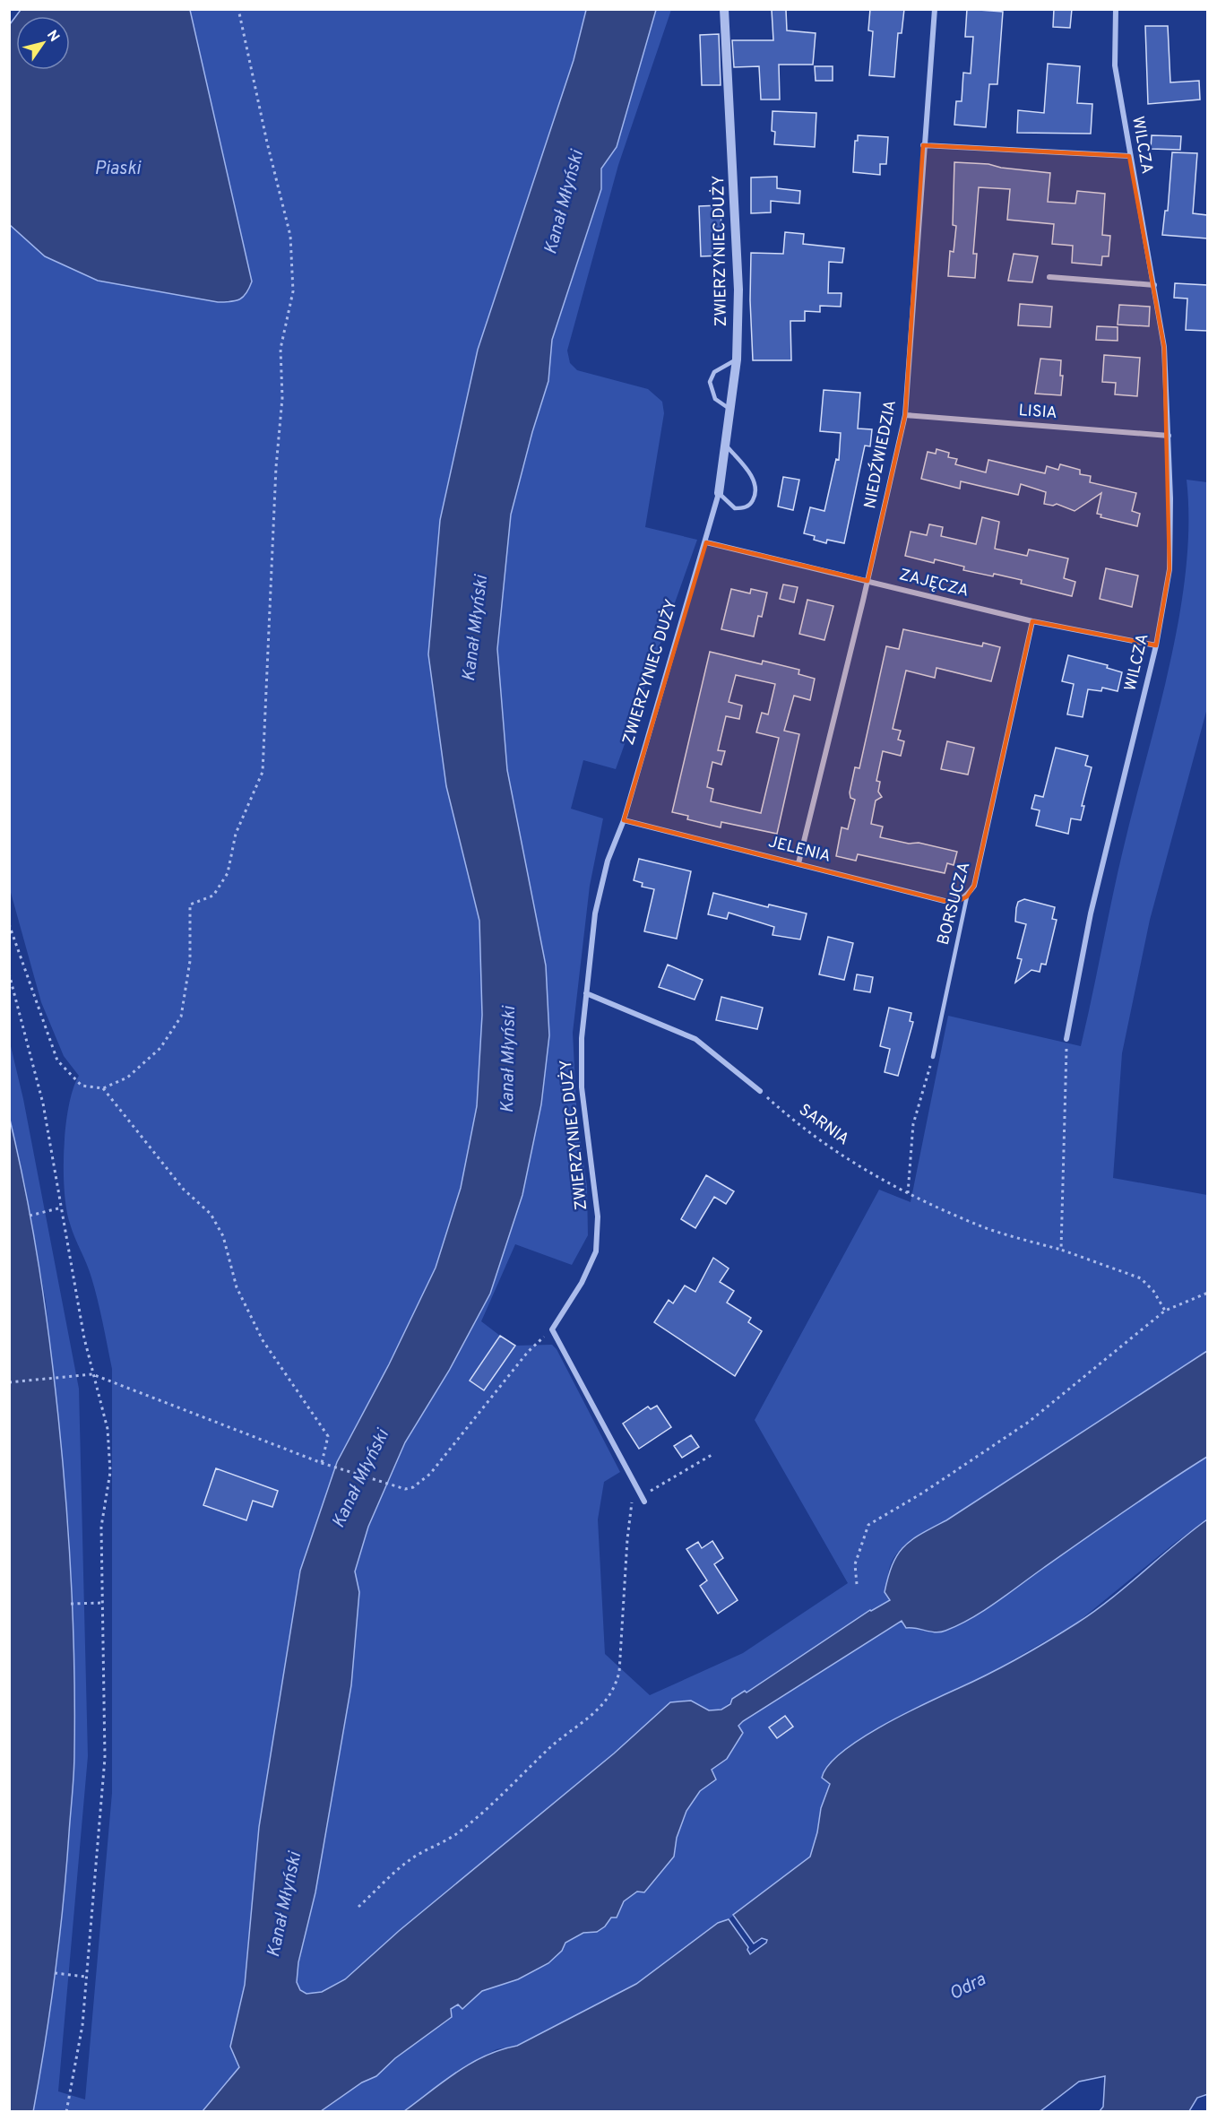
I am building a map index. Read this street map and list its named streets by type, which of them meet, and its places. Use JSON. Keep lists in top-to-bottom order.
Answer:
{
  "streets": {
    "street": [
      "WILCZA",
      "ZWIERZYNIEC DUŻY",
      "LISIA",
      "NIEDŹWIEDZIA",
      "ZAJĘCZA",
      "JELENIA",
      "BORSUCZA"
    ],
    "path": ["SARNIA"]
  },
  "crossings": [
    ["WILCZA", "LISIA"],
    ["WILCZA", "ZAJĘCZA"],
    ["ZWIERZYNIEC DUŻY", "ZAJĘCZA"],
    ["ZWIERZYNIEC DUŻY", "JELENIA"],
    ["LISIA", "NIEDŹWIEDZIA"],
    ["NIEDŹWIEDZIA", "ZAJĘCZA"],
    ["NIEDŹWIEDZIA", "JELENIA"],
    ["ZAJĘCZA", "BORSUCZA"],
    ["JELENIA", "BORSUCZA"]
  ],
  "water": ["Piaski", "Kanał Młyński", "Odra"],
  "north": "top right"
}
